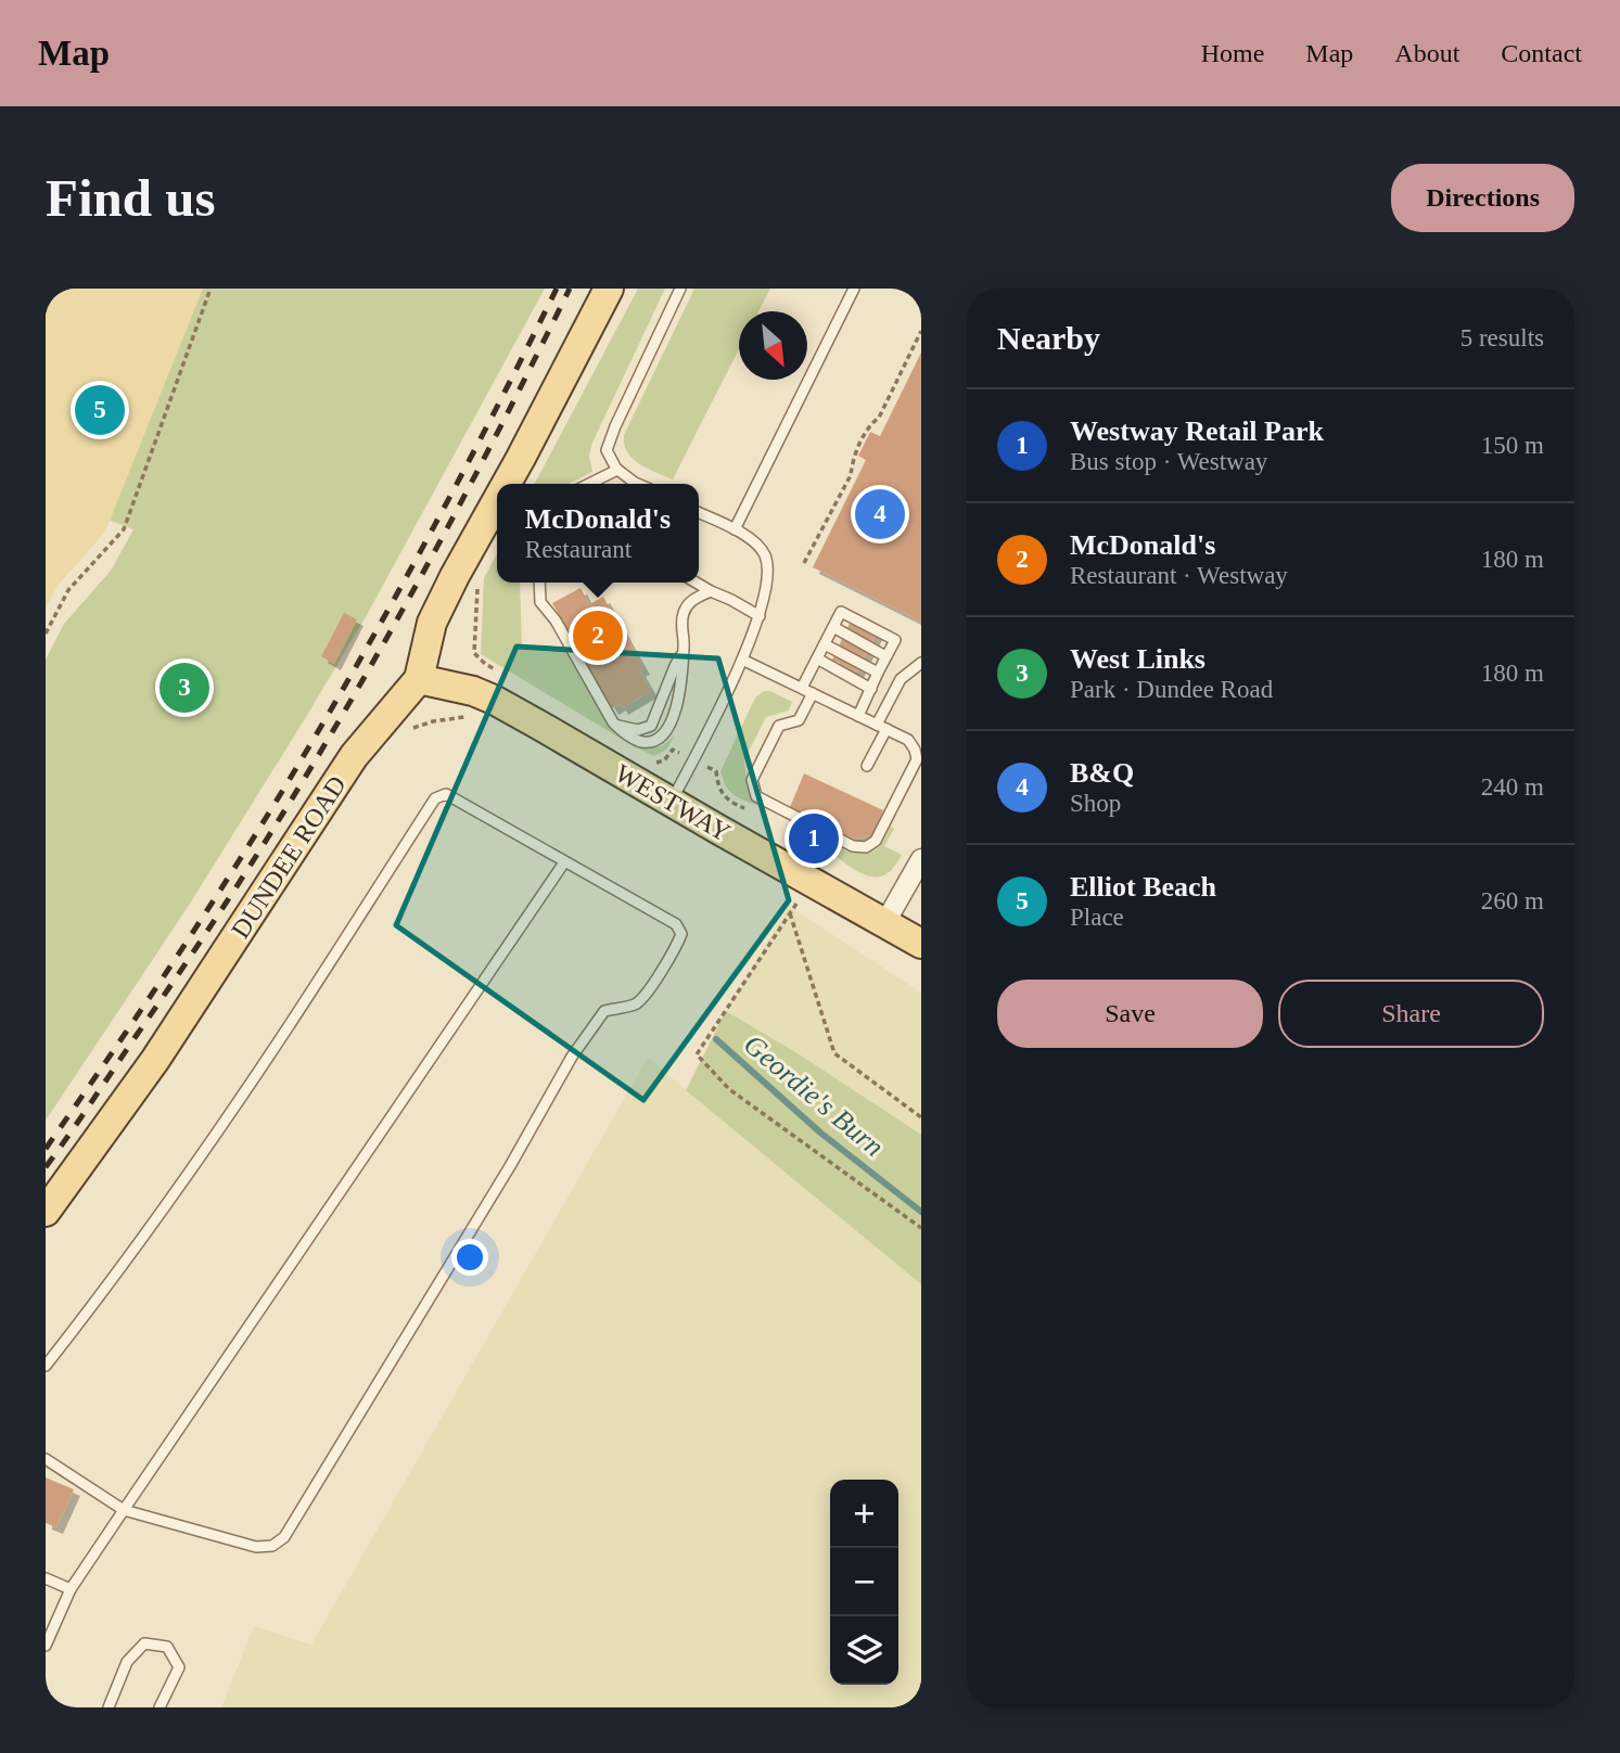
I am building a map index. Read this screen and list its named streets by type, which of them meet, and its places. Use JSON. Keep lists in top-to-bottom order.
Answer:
{
  "streets": {
    "main road": ["WESTWAY", "DUNDEE ROAD"]
  },
  "crossings": [
    ["WESTWAY", "DUNDEE ROAD"]
  ],
  "water": ["Geordie's Burn"],
  "north": "bottom right",
  "page": {
    "header": "Map",
    "nav": [
      "Home",
      "Map",
      "About",
      "Contact"
    ],
    "buttons": [
      "Directions",
      ["Save", "Share"]
    ],
    "title": "Find us",
    "heading": ["Nearby", "5 results"],
    "pins": [
      "5",
      "4",
      "2",
      "3",
      "1"
    ],
    "list": [
      {
        "mark": "1",
        "name": "Westway Retail Park",
        "note": "Bus stop · Westway",
        "value": "150 m"
      },
      {
        "mark": "2",
        "name": "McDonald's",
        "note": "Restaurant · Westway",
        "value": "180 m"
      },
      {
        "mark": "3",
        "name": "West Links",
        "note": "Park · Dundee Road",
        "value": "180 m"
      },
      {
        "mark": "4",
        "name": "B&Q",
        "note": "Shop",
        "value": "240 m"
      },
      {
        "mark": "5",
        "name": "Elliot Beach",
        "note": "Place",
        "value": "260 m"
      }
    ],
    "popup": ["McDonald's", "Restaurant"],
    "map_buttons": ["+", "−"]
  }
}
